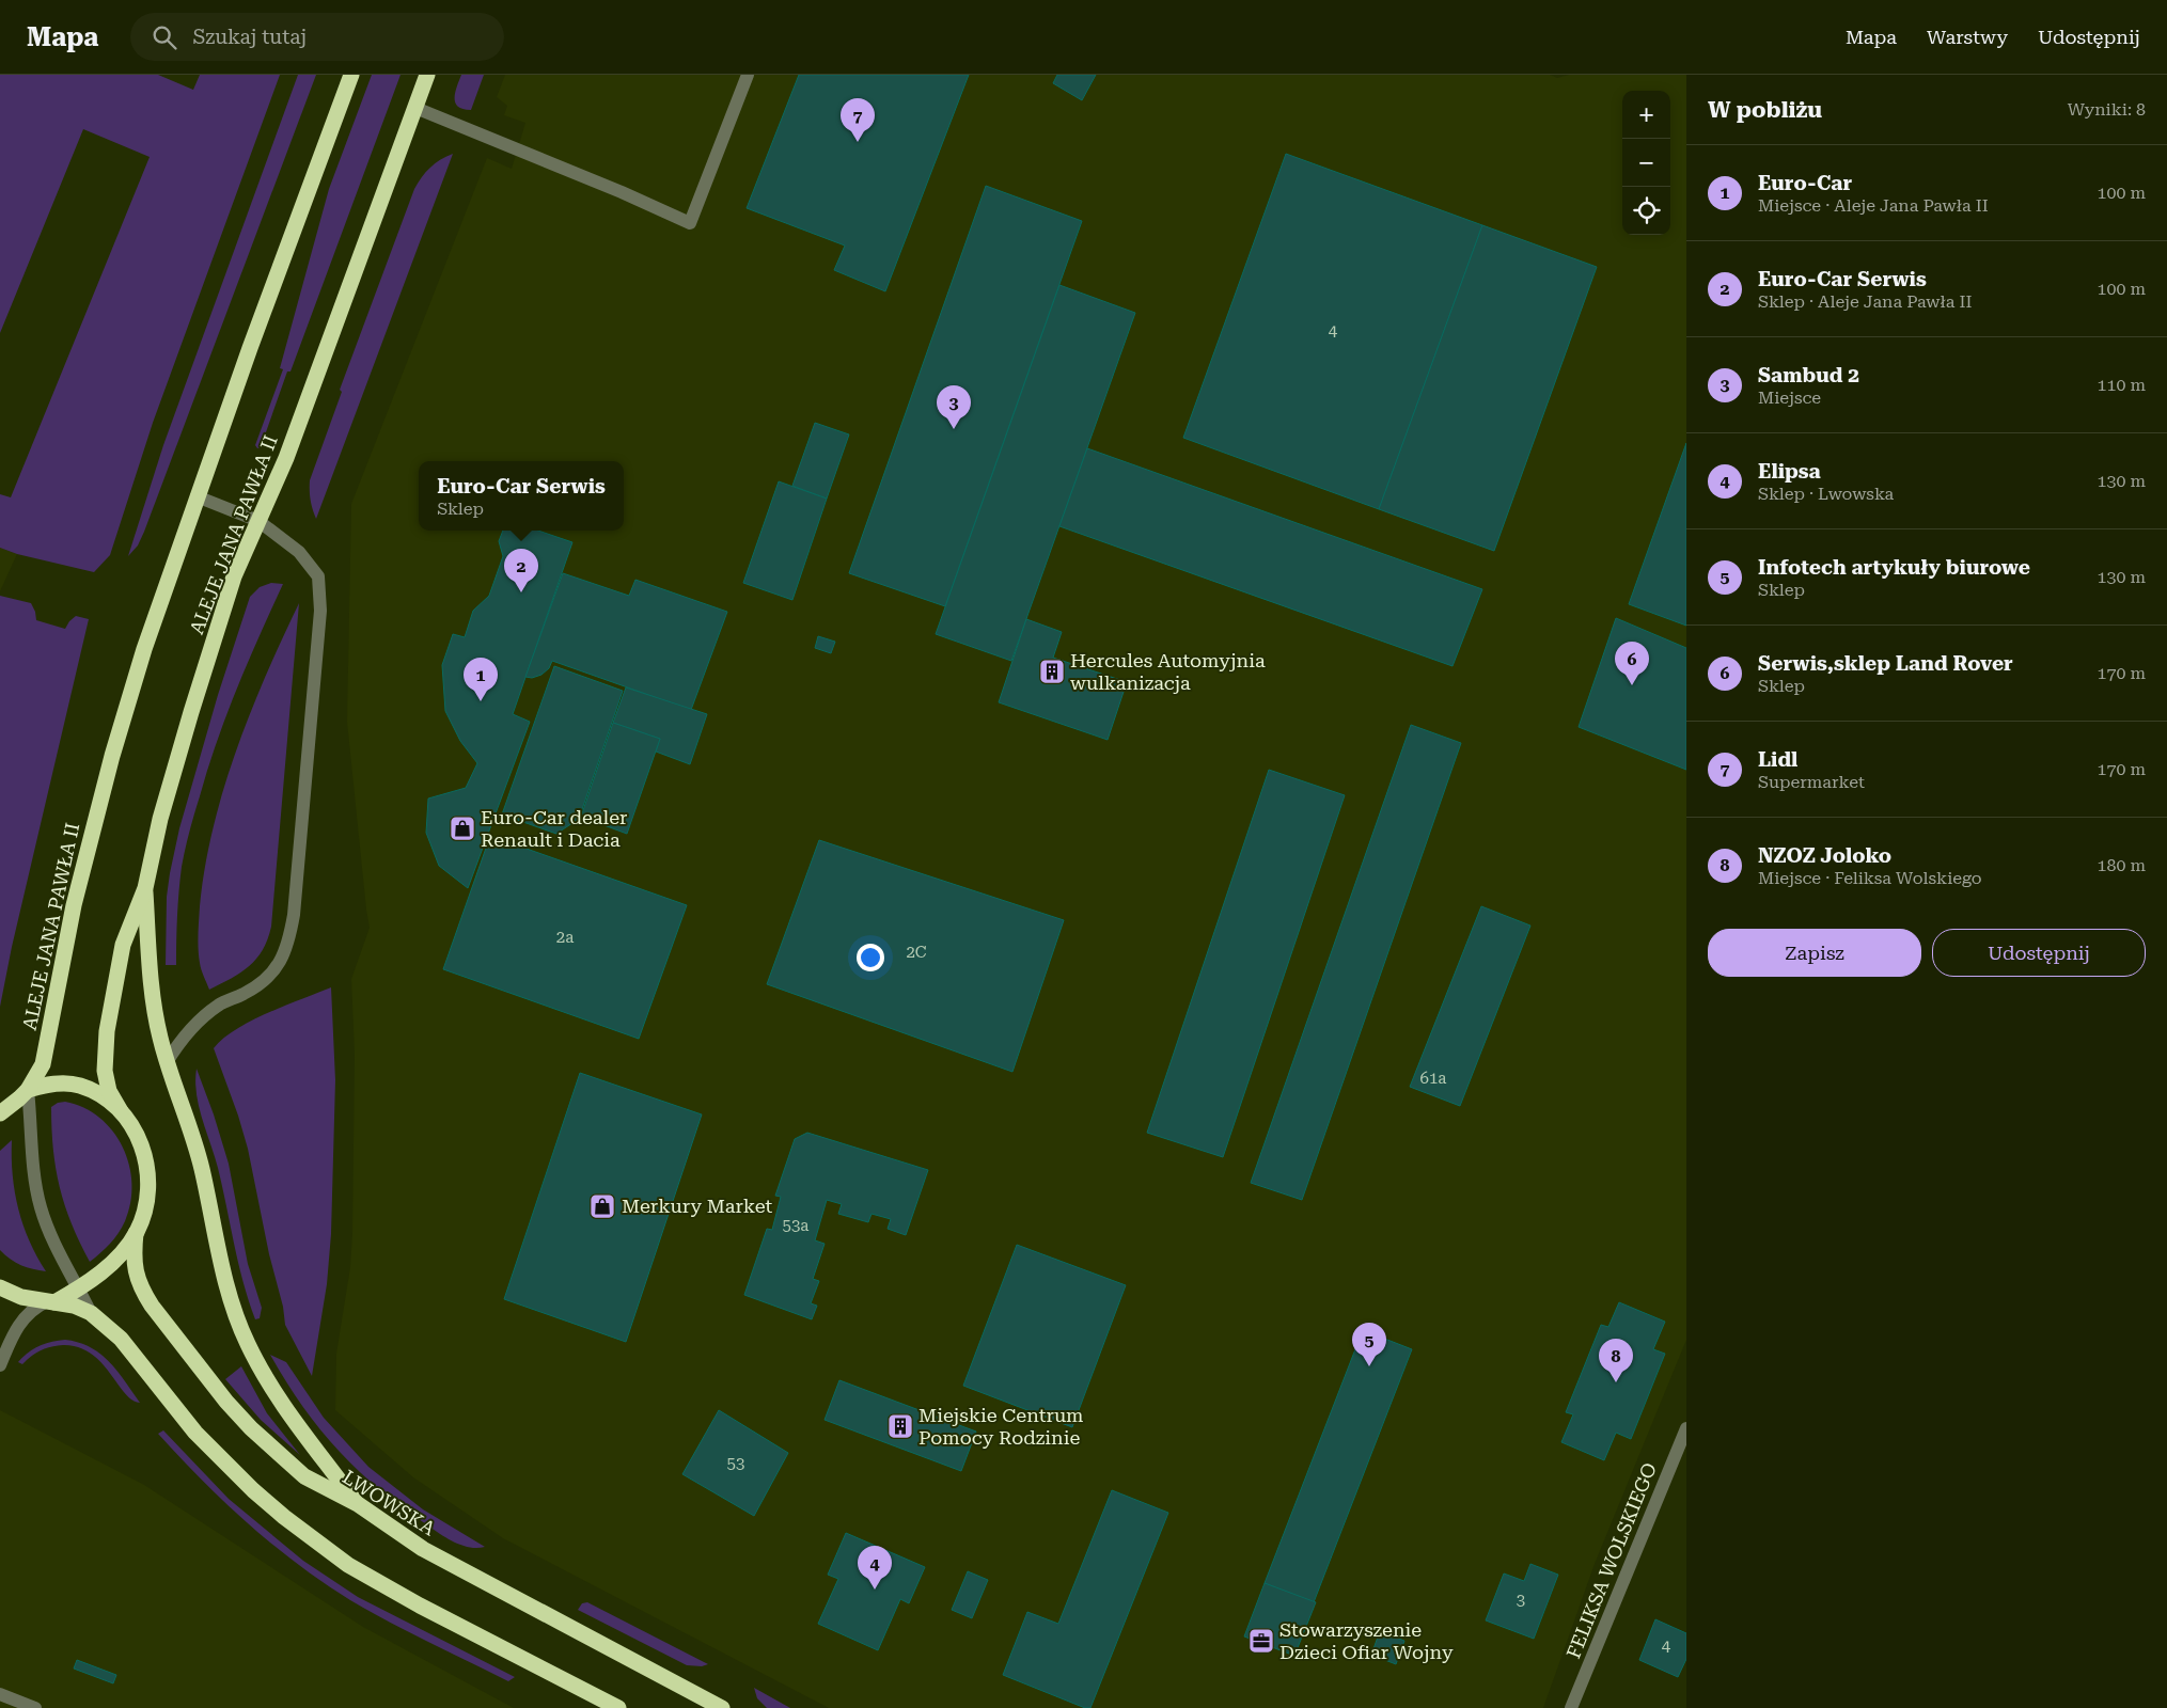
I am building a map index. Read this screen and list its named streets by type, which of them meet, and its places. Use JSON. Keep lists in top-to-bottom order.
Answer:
{
  "streets": {
    "highway": ["ALEJE JANA PAWŁA II", "LWOWSKA"],
    "street": ["FELIKSA WOLSKIEGO"]
  },
  "places": {
    "building": ["Hercules Automyjnia wulkanizacja", "Miejskie Centrum Pomocy Rodzinie"],
    "shop": ["Euro-Car dealer Renault i Dacia", "Merkury Market"],
    "office": ["Stowarzyszenie Dzieci Ofiar Wojny"]
  },
  "house_numbers": [
    "4",
    "2a",
    "2C",
    "61a",
    "53a",
    "53",
    "3",
    "4"
  ],
  "page": {
    "header": "Mapa",
    "search": "Szukaj tutaj",
    "nav": ["Mapa", "Warstwy", "Udostępnij"],
    "heading": ["W pobliżu", "Wyniki: 8"],
    "map_buttons": ["+", "−"],
    "pins": [
      "7",
      "3",
      "2",
      "6",
      "1",
      "5",
      "8",
      "4"
    ],
    "list": [
      {
        "mark": "1",
        "name": "Euro-Car",
        "note": "Miejsce · Aleje Jana Pawła II",
        "value": "100 m"
      },
      {
        "mark": "2",
        "name": "Euro-Car Serwis",
        "note": "Sklep · Aleje Jana Pawła II",
        "value": "100 m"
      },
      {
        "mark": "3",
        "name": "Sambud 2",
        "note": "Miejsce",
        "value": "110 m"
      },
      {
        "mark": "4",
        "name": "Elipsa",
        "note": "Sklep · Lwowska",
        "value": "130 m"
      },
      {
        "mark": "5",
        "name": "Infotech artykuły biurowe",
        "note": "Sklep",
        "value": "130 m"
      },
      {
        "mark": "6",
        "name": "Serwis,sklep Land Rover",
        "note": "Sklep",
        "value": "170 m"
      },
      {
        "mark": "7",
        "name": "Lidl",
        "note": "Supermarket",
        "value": "170 m"
      },
      {
        "mark": "8",
        "name": "NZOZ Joloko",
        "note": "Miejsce · Feliksa Wolskiego",
        "value": "180 m"
      }
    ],
    "popup": ["Euro-Car Serwis", "Sklep"],
    "buttons": ["Zapisz", "Udostępnij"]
  }
}
